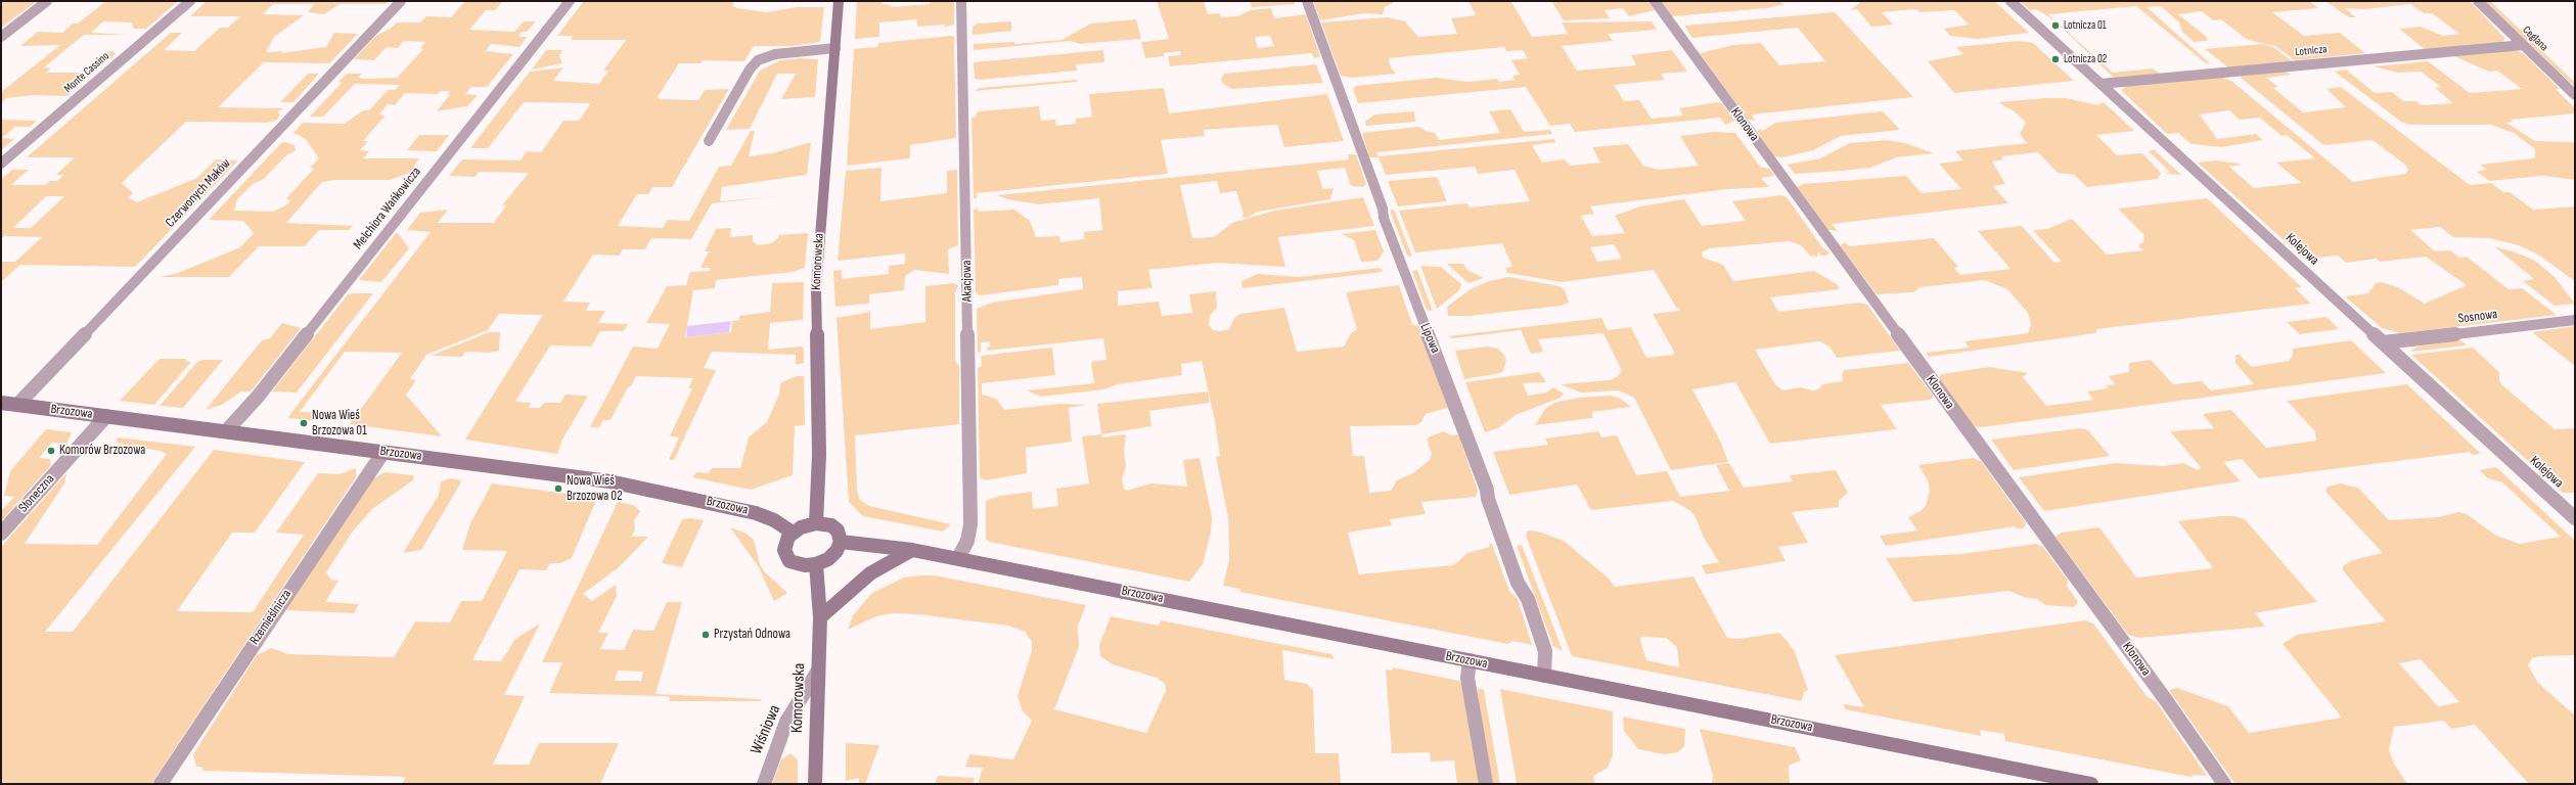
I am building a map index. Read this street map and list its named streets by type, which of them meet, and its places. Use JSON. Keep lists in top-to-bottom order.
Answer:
{
  "streets": {
    "street": [
      "Ceglana",
      "Lotnicza",
      "Monte Cassino",
      "Klonowa",
      "Czerwonych Maków",
      "Melchiora Wańkowicza",
      "Kolejowa",
      "Komorowska",
      "Akacjowa",
      "Sosnowa",
      "Lipowa",
      "Brzozowa",
      "Słoneczna",
      "Rzemieślnicza",
      "Wiśniowa"
    ]
  },
  "crossings": [
    ["Ceglana", "Lotnicza"],
    ["Lotnicza", "Kolejowa"],
    ["Czerwonych Maków", "Brzozowa"],
    ["Melchiora Wańkowicza", "Brzozowa"],
    ["Kolejowa", "Sosnowa"],
    ["Komorowska", "Brzozowa"],
    ["Komorowska", "Wiśniowa"],
    ["Akacjowa", "Brzozowa"],
    ["Lipowa", "Brzozowa"],
    ["Brzozowa", "Słoneczna"],
    ["Brzozowa", "Rzemieślnicza"]
  ],
  "places": [
    "Lotnicza 01",
    "Lotnicza 02",
    "Nowa Wieś Brzozowa 01",
    "Komorów Brzozowa",
    "Nowa Wieś Brzozowa 02",
    "Przystań Odnowa"
  ]
}
